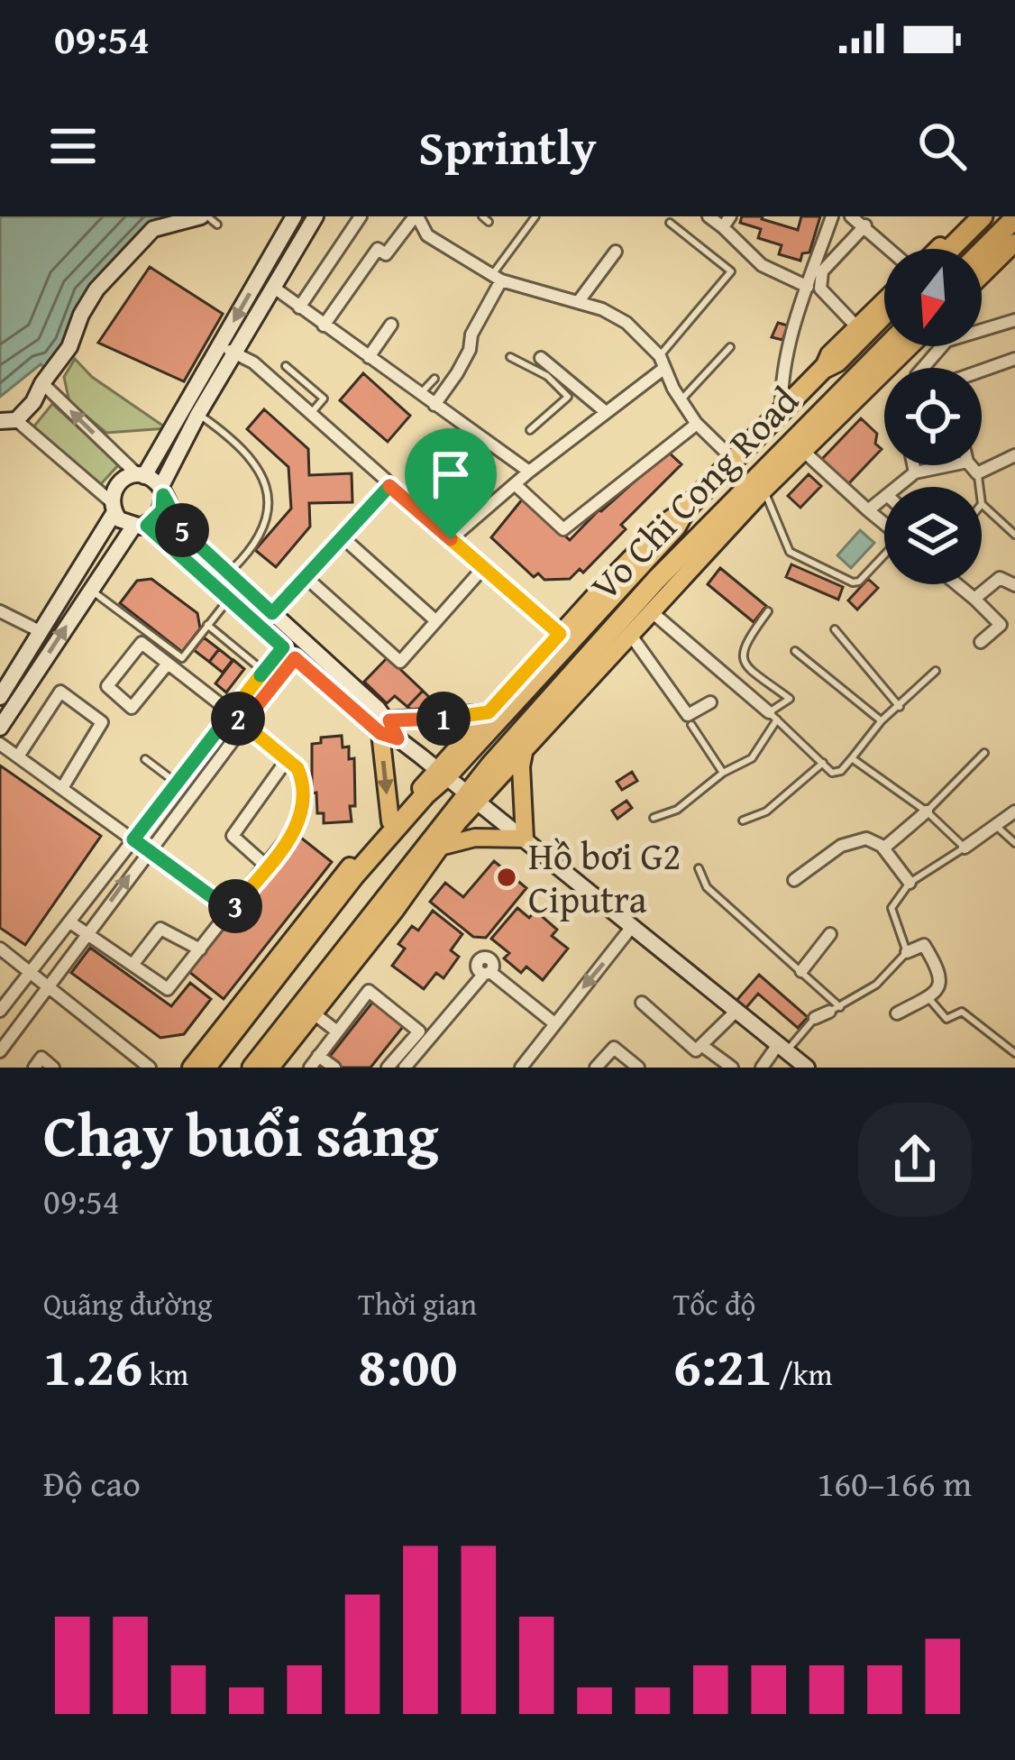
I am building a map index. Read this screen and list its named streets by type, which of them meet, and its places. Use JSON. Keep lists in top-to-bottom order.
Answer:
{
  "streets": {
    "highway": ["Vo Chi Cong Road"]
  },
  "places": ["Hồ bơi G2 Ciputra"],
  "north": "bottom",
  "page": {
    "status": "09:54",
    "header": "Sprintly",
    "pins": [
      "5",
      "1",
      "2",
      "3"
    ],
    "heading": ["Chạy buổi sáng", "09:54"],
    "stats": [
      ["Quãng đường", "1.26 km"],
      ["Thời gian", "8:00"],
      ["Tốc độ", "6:21 /km"]
    ],
    "chart": ["Độ cao", "160–166 m"]
  }
}
